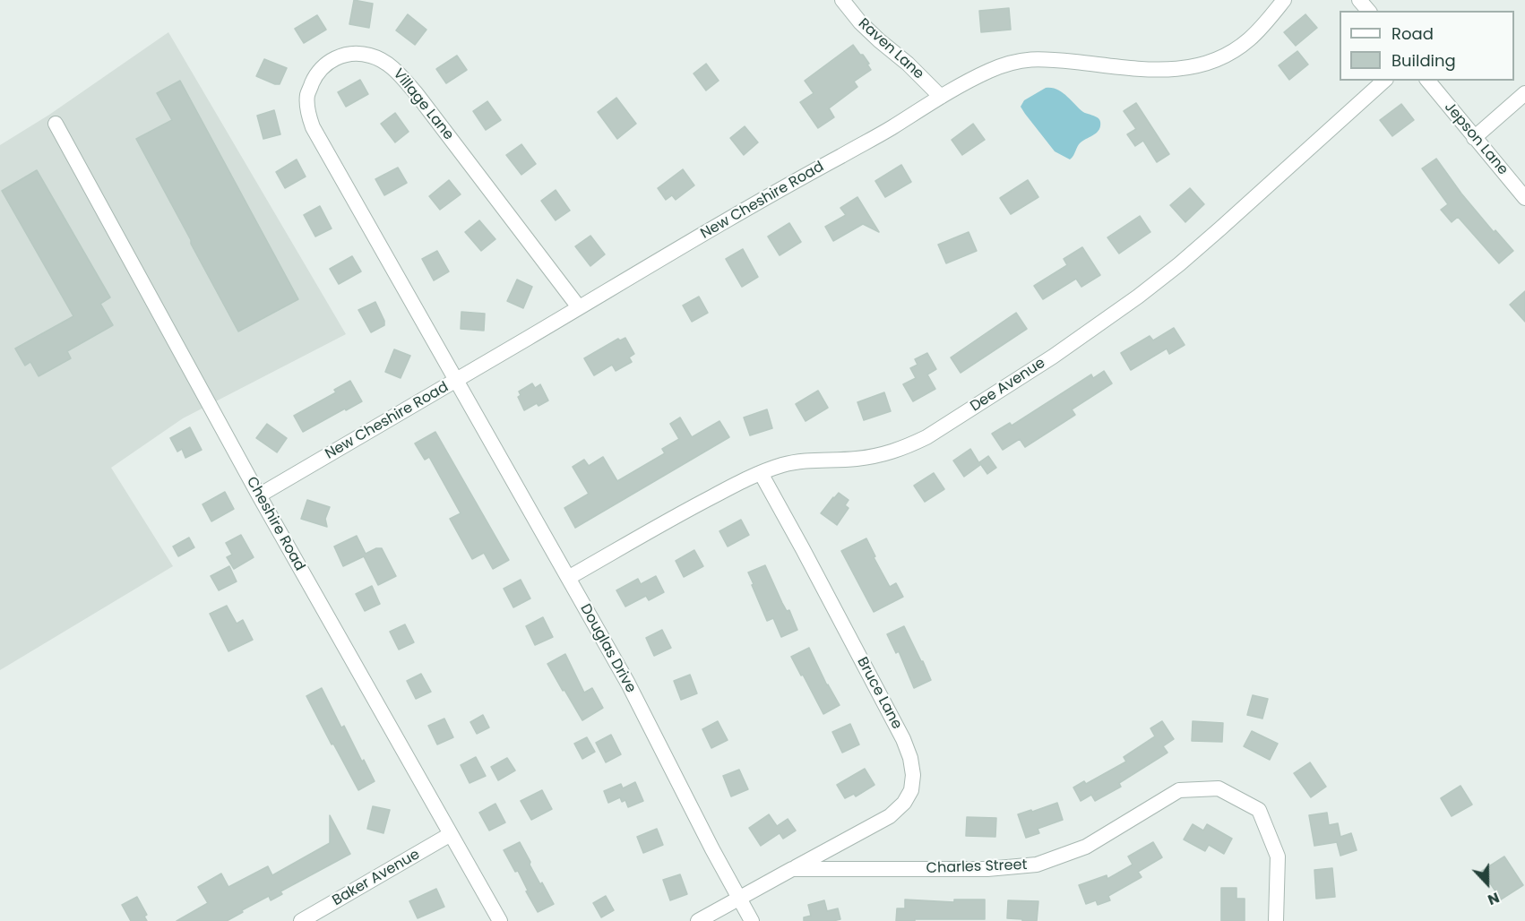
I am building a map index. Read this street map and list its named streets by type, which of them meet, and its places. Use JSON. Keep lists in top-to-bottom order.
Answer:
{
  "streets": {
    "street": [
      "Raven Lane",
      "Village Lane",
      "Jepson Lane",
      "New Cheshire Road",
      "Dee Avenue",
      "Cheshire Road",
      "Douglas Drive",
      "Bruce Lane",
      "Charles Street",
      "Baker Avenue"
    ]
  },
  "crossings": [
    ["Raven Lane", "New Cheshire Road"],
    ["Village Lane", "New Cheshire Road"],
    ["Village Lane", "Douglas Drive"],
    ["New Cheshire Road", "Cheshire Road"],
    ["New Cheshire Road", "Douglas Drive"],
    ["Dee Avenue", "Douglas Drive"],
    ["Dee Avenue", "Bruce Lane"],
    ["Cheshire Road", "Baker Avenue"],
    ["Douglas Drive", "Charles Street"],
    ["Bruce Lane", "Charles Street"]
  ],
  "legend": ["Road", "Building"],
  "north": "bottom"
}
